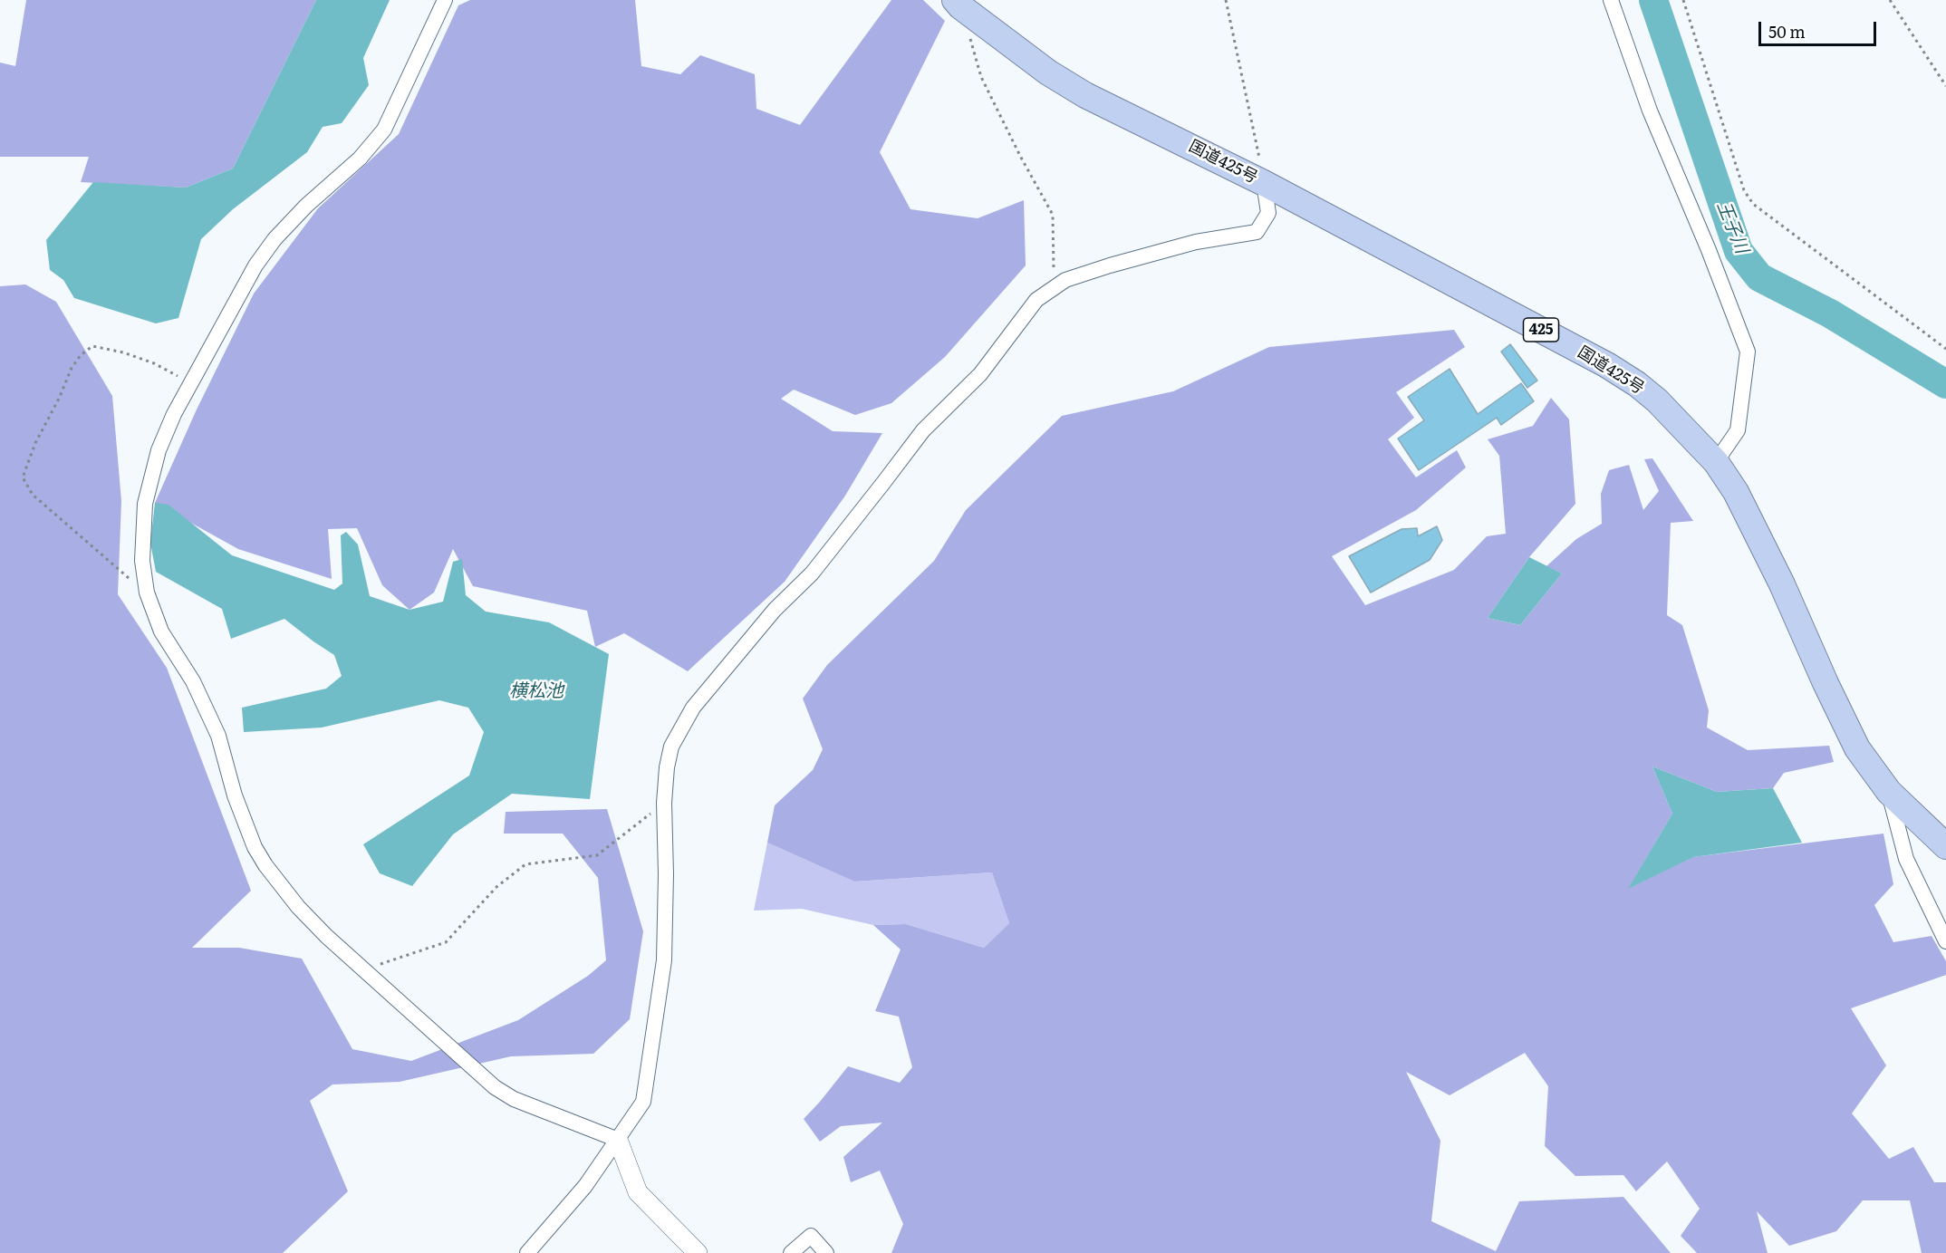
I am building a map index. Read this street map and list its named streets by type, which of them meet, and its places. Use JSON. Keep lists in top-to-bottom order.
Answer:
{
  "streets": {
    "highway": ["国道425号", "425"]
  },
  "water": ["王子川", "横松池"],
  "scale_bar": "50 m"
}
